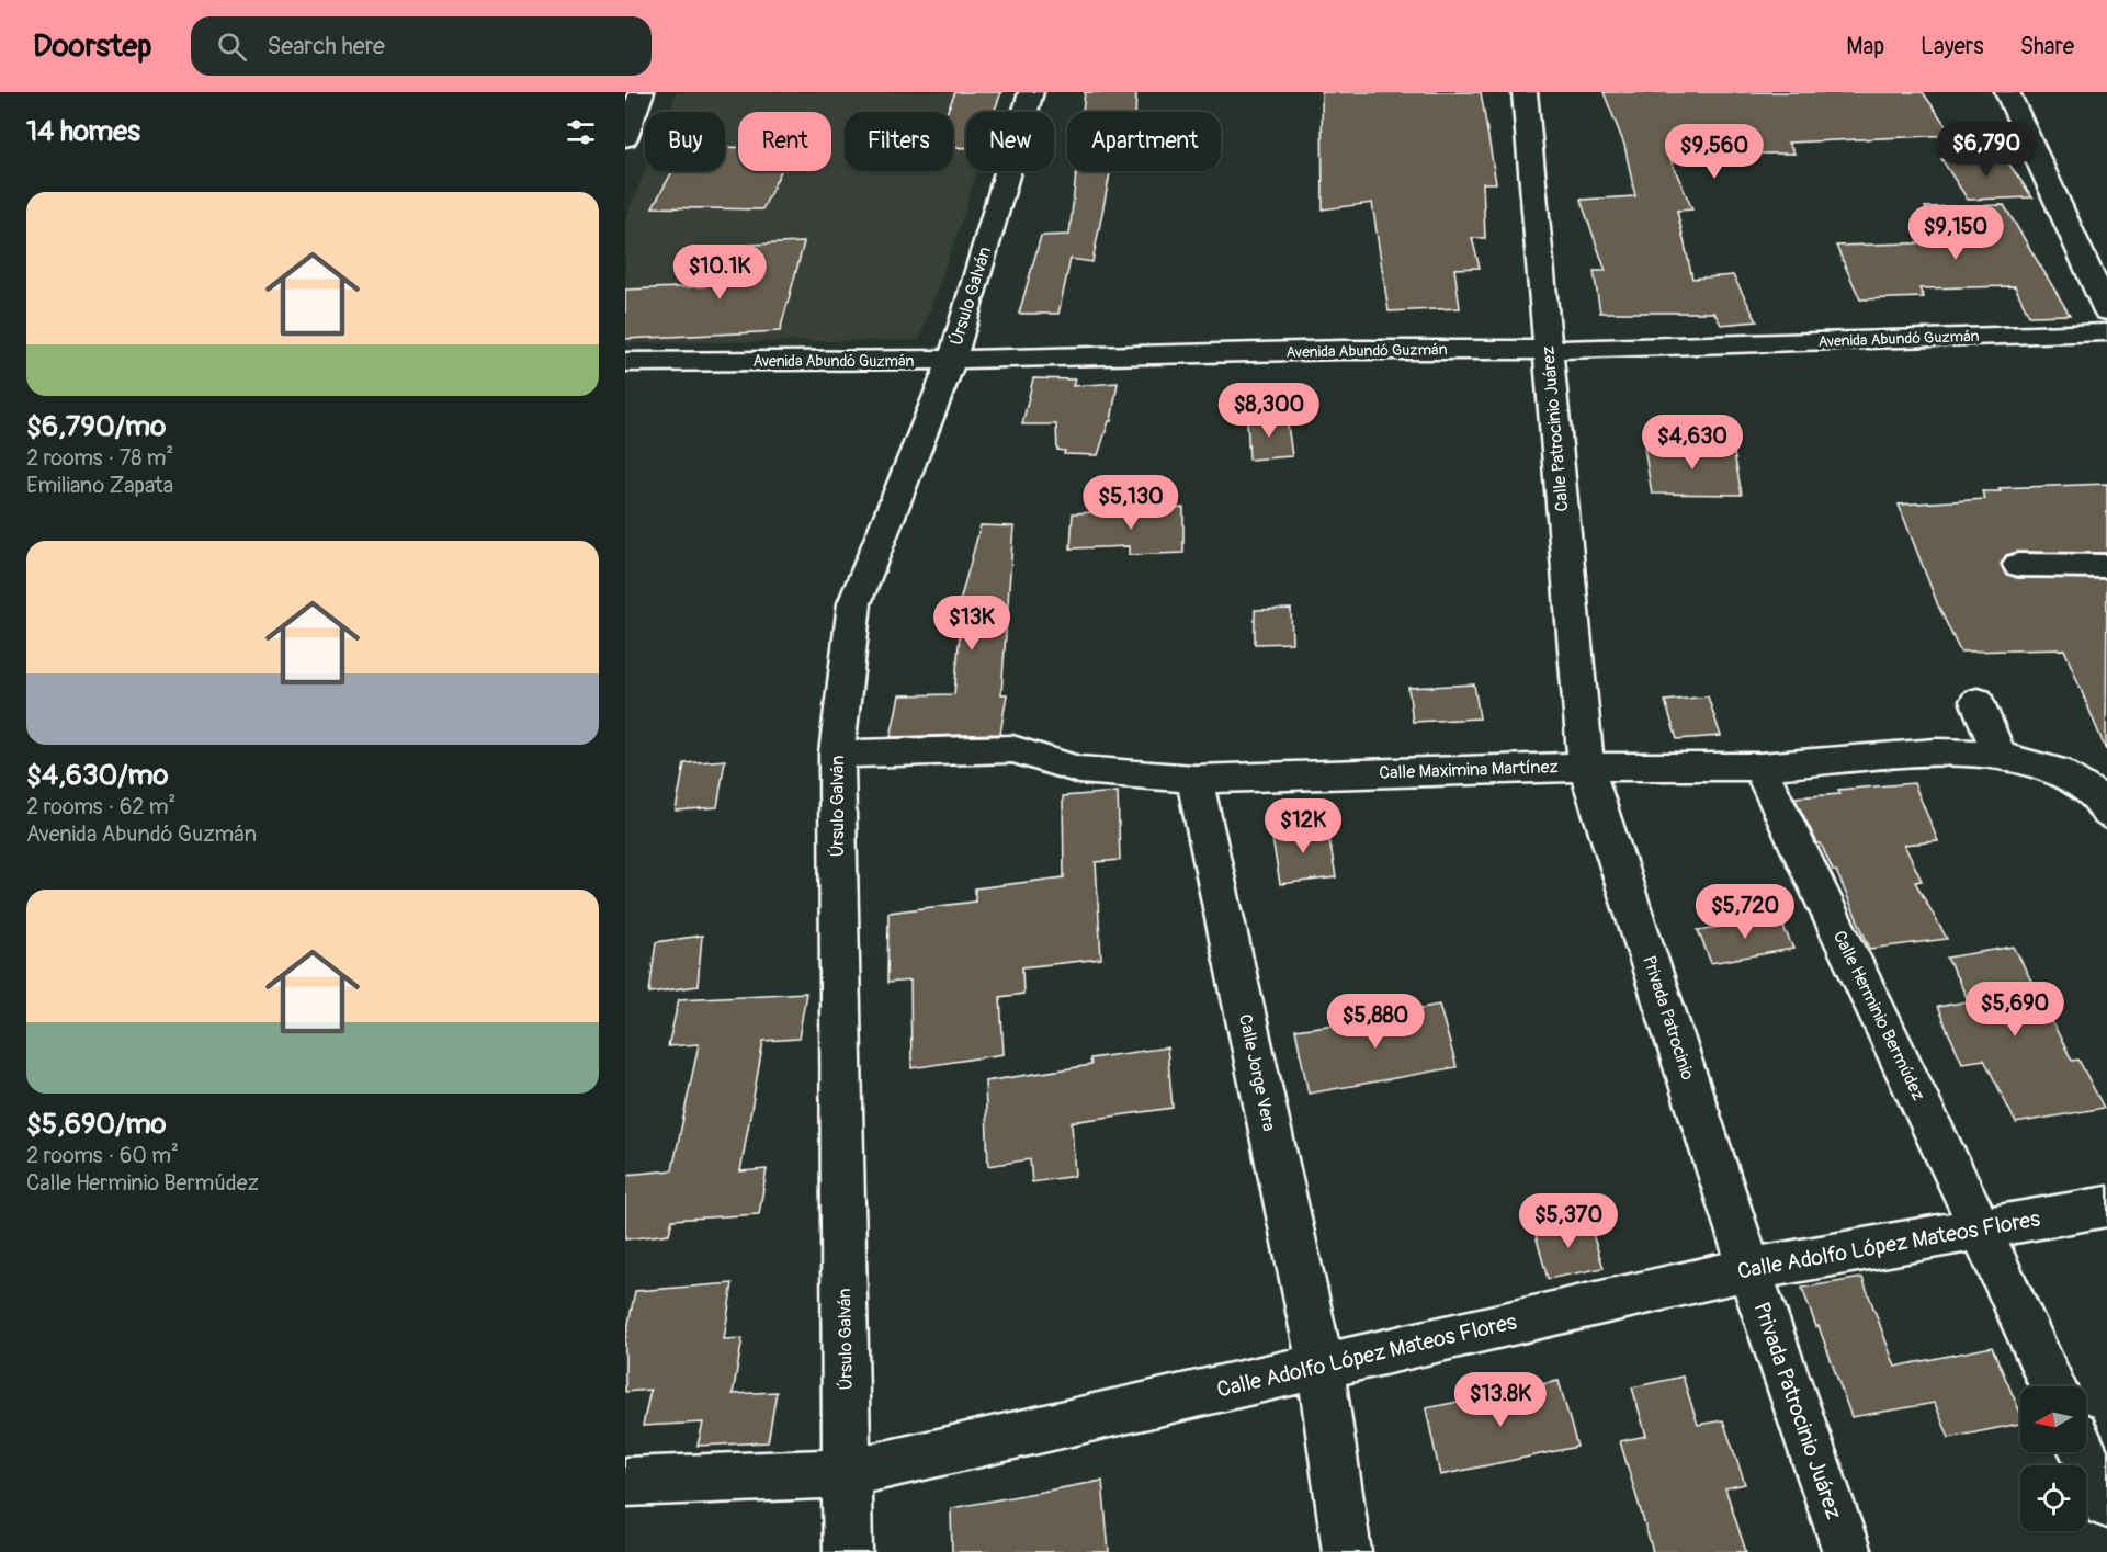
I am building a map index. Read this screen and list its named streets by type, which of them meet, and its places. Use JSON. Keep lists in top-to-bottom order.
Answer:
{
  "streets": {
    "street": [
      "Úrsulo Galván",
      "Avenida Abundó Guzmán",
      "Calle Patrocinio Juárez",
      "Calle Maximina Martínez",
      "Calle Herminio Bermúdez",
      "Privada Patrocinio",
      "Calle Jorge Vera",
      "Calle Adolfo López Mateos Flores",
      "Privada Patrocinio Juárez"
    ]
  },
  "crossings": [
    ["Úrsulo Galván", "Avenida Abundó Guzmán"],
    ["Úrsulo Galván", "Calle Maximina Martínez"],
    ["Úrsulo Galván", "Calle Adolfo López Mateos Flores"],
    ["Avenida Abundó Guzmán", "Calle Patrocinio Juárez"],
    ["Calle Patrocinio Juárez", "Calle Maximina Martínez"],
    ["Calle Patrocinio Juárez", "Privada Patrocinio"],
    ["Calle Maximina Martínez", "Calle Herminio Bermúdez"],
    ["Calle Maximina Martínez", "Privada Patrocinio"],
    ["Calle Maximina Martínez", "Calle Jorge Vera"],
    ["Calle Herminio Bermúdez", "Calle Adolfo López Mateos Flores"],
    ["Privada Patrocinio", "Calle Adolfo López Mateos Flores"],
    ["Privada Patrocinio", "Privada Patrocinio Juárez"],
    ["Calle Jorge Vera", "Calle Adolfo López Mateos Flores"],
    ["Calle Adolfo López Mateos Flores", "Privada Patrocinio Juárez"]
  ],
  "north": "left",
  "page": {
    "header": "Doorstep",
    "search": "Search here",
    "nav": ["Map", "Layers", "Share"],
    "heading": "14 homes",
    "chip": [
      "Buy",
      "Rent",
      "Filters",
      "New",
      "Apartment"
    ],
    "price": [
      "$6,790",
      "$9,560",
      "$9,150",
      "$10.1K",
      "$8,300",
      "$4,630",
      "$5,130",
      "$13K",
      "$12K",
      "$5,720",
      "$5,690",
      "$5,880",
      "$5,370",
      "$13.8K"
    ],
    "list": [
      {
        "name": "$6,790/mo",
        "note": "2 rooms · 78 m² · Emiliano Zapata"
      },
      {
        "name": "$4,630/mo",
        "note": "2 rooms · 62 m² · Avenida Abundó Guzmán"
      },
      {
        "name": "$5,690/mo",
        "note": "2 rooms · 60 m² · Calle Herminio Bermúdez"
      }
    ]
  }
}
